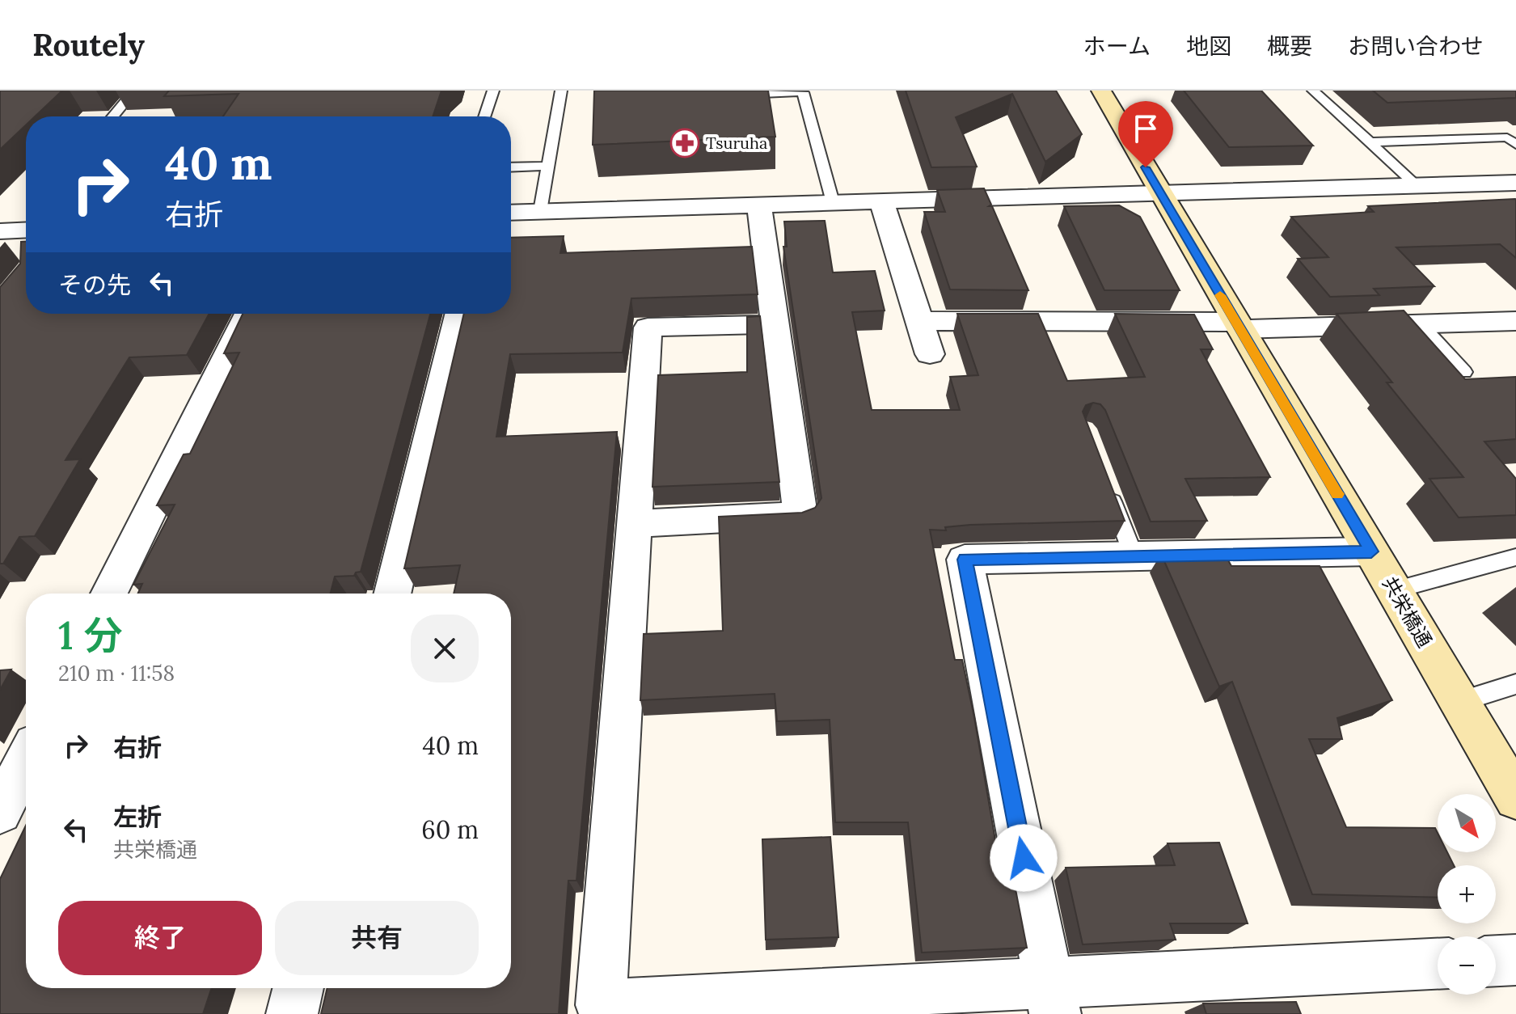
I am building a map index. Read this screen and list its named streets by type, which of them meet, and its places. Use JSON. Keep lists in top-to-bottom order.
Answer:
{
  "streets": {
    "street": ["共栄橋通"]
  },
  "places": {
    "pharmacy": ["Tsuruha"]
  },
  "north": "bottom right",
  "page": {
    "header": "Routely",
    "nav": [
      "ホーム",
      "地図",
      "概要",
      "お問い合わせ"
    ],
    "turn": ["40 m", "右折"],
    "then": "その先",
    "heading": ["1 分", "210 m · 11:58"],
    "list": [
      {
        "name": "右折",
        "value": "40 m"
      },
      {
        "name": "左折",
        "note": "共栄橋通",
        "value": "60 m"
      }
    ],
    "map_buttons": ["+", "−"],
    "buttons": ["終了", "共有"]
  }
}
